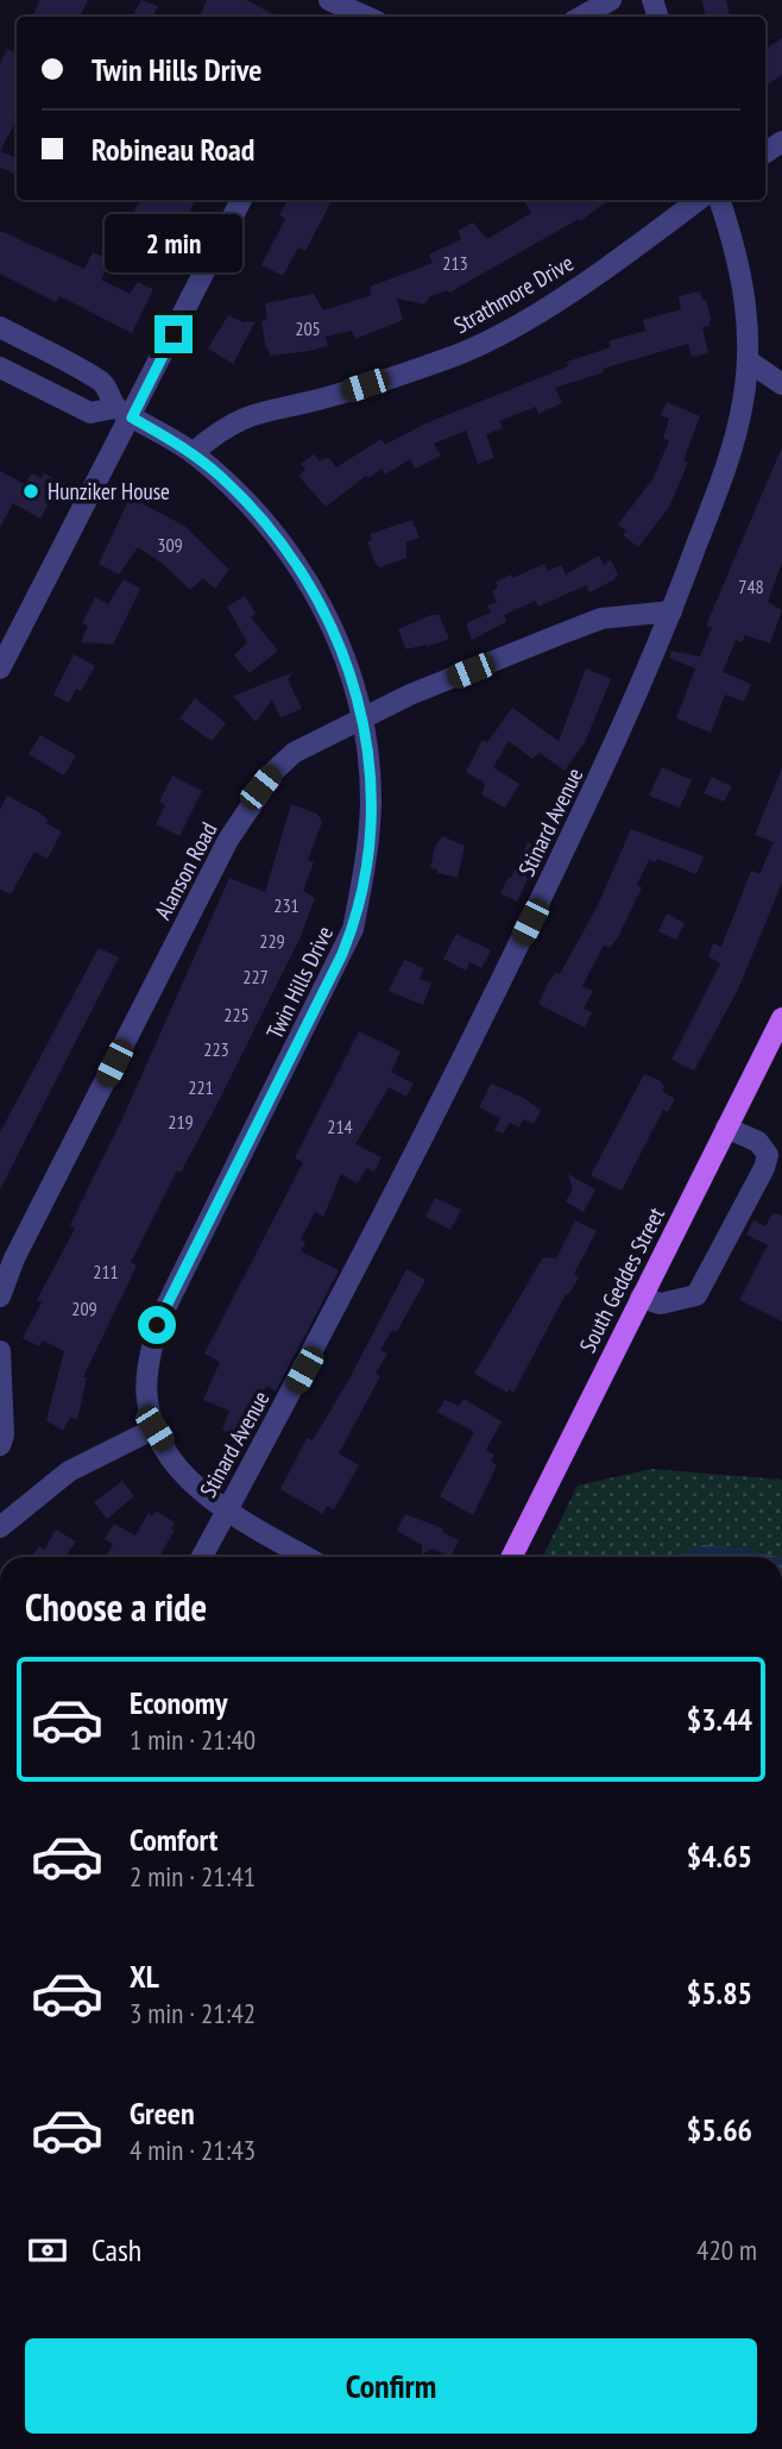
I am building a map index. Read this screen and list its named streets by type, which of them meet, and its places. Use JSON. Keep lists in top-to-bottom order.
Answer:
{
  "streets": {
    "main road": ["South Geddes Street"],
    "street": [
      "Strathmore Drive",
      "Stinard Avenue",
      "Alanson Road",
      "Twin Hills Drive"
    ]
  },
  "crossings": [
    ["Strathmore Drive", "Twin Hills Drive"],
    ["Stinard Avenue", "Alanson Road"],
    ["Stinard Avenue", "Twin Hills Drive"],
    ["Alanson Road", "Twin Hills Drive"]
  ],
  "places": ["Hunziker House"],
  "house_numbers": [
    "213",
    "205",
    "309",
    "748",
    "231",
    "229",
    "227",
    "225",
    "223",
    "221",
    "219",
    "214",
    "211",
    "209"
  ],
  "page": {
    "banner": ["Twin Hills Drive", "Robineau Road"],
    "bubble": "2 min",
    "heading": "Choose a ride",
    "list": [
      {
        "name": "Economy",
        "note": "1 min · 21:40",
        "value": "$3.44"
      },
      {
        "name": "Comfort",
        "note": "2 min · 21:41",
        "value": "$4.65"
      },
      {
        "name": "XL",
        "note": "3 min · 21:42",
        "value": "$5.85"
      },
      {
        "name": "Green",
        "note": "4 min · 21:43",
        "value": "$5.66"
      }
    ],
    "pay": ["Cash", "420 m"],
    "buttons": "Confirm"
  }
}
